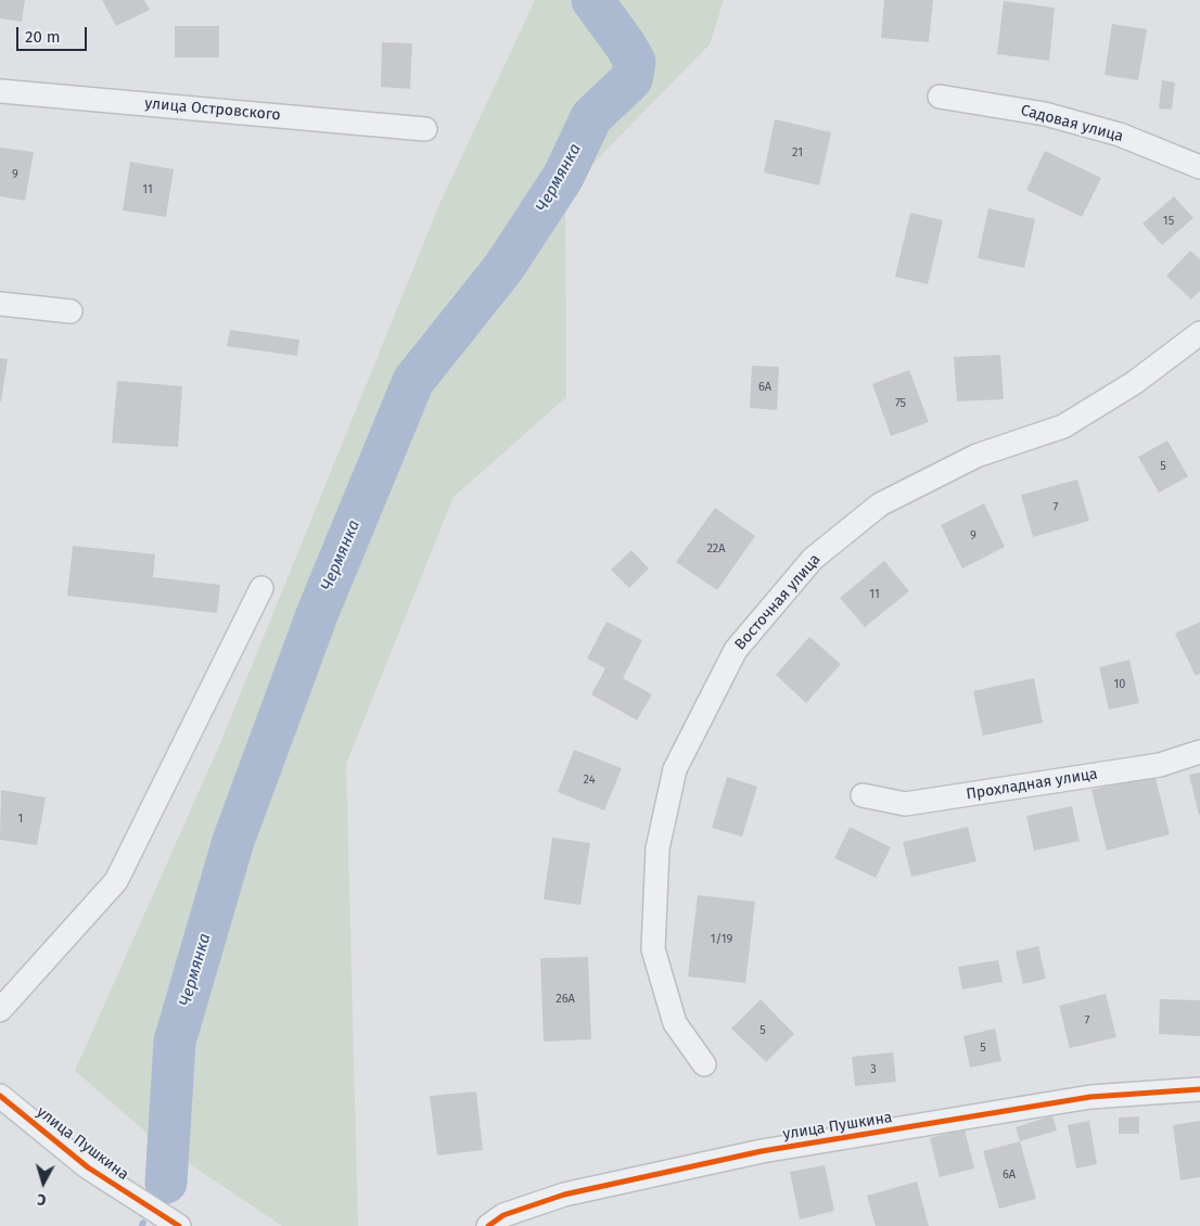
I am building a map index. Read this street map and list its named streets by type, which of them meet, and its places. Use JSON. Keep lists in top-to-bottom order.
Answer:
{
  "streets": {
    "street": [
      "улица Островского",
      "Садовая улица",
      "Восточная улица",
      "Прохладная улица",
      "улица Пушкина"
    ]
  },
  "water": ["Чермянка"],
  "house_numbers": [
    "21",
    "9",
    "11",
    "15",
    "6А",
    "75",
    "5",
    "7",
    "9",
    "22А",
    "11",
    "10",
    "24",
    "1",
    "1/19",
    "26А",
    "7",
    "5",
    "5",
    "3",
    "6А"
  ],
  "scale_bar": "20 m",
  "north": "bottom"
}
